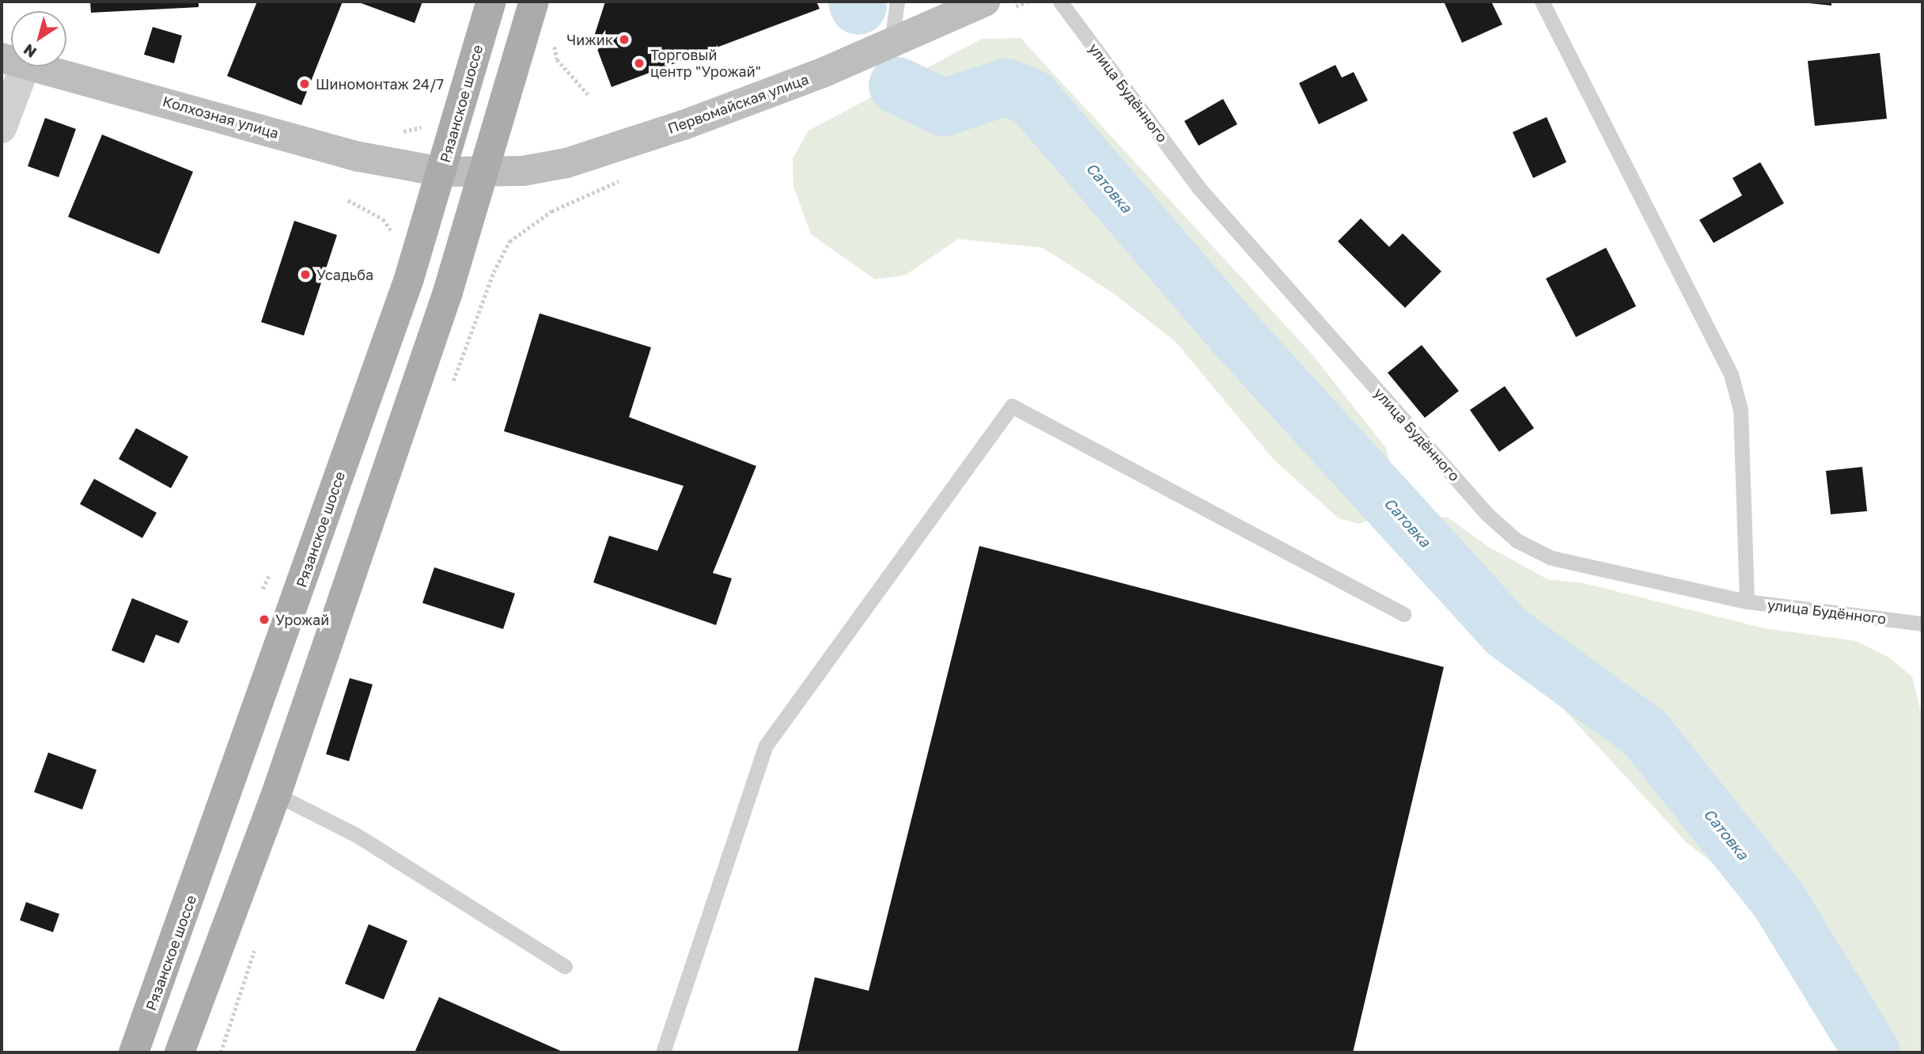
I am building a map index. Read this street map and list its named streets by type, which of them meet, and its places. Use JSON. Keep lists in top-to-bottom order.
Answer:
{
  "streets": {
    "main road": ["Рязанское шоссе", "Первомайская улица", "Колхозная улица"],
    "lane": ["улица Будённого"]
  },
  "crossings": [
    ["Рязанское шоссе", "Первомайская улица"],
    ["Рязанское шоссе", "Колхозная улица"],
    ["Первомайская улица", "Колхозная улица"]
  ],
  "water": ["Сатовка"],
  "places": [
    "Чижик",
    "Торговый центр \"Урожай\"",
    "Шиномонтаж 24/7",
    "Усадьба",
    "Урожай"
  ],
  "north": "bottom left"
}
